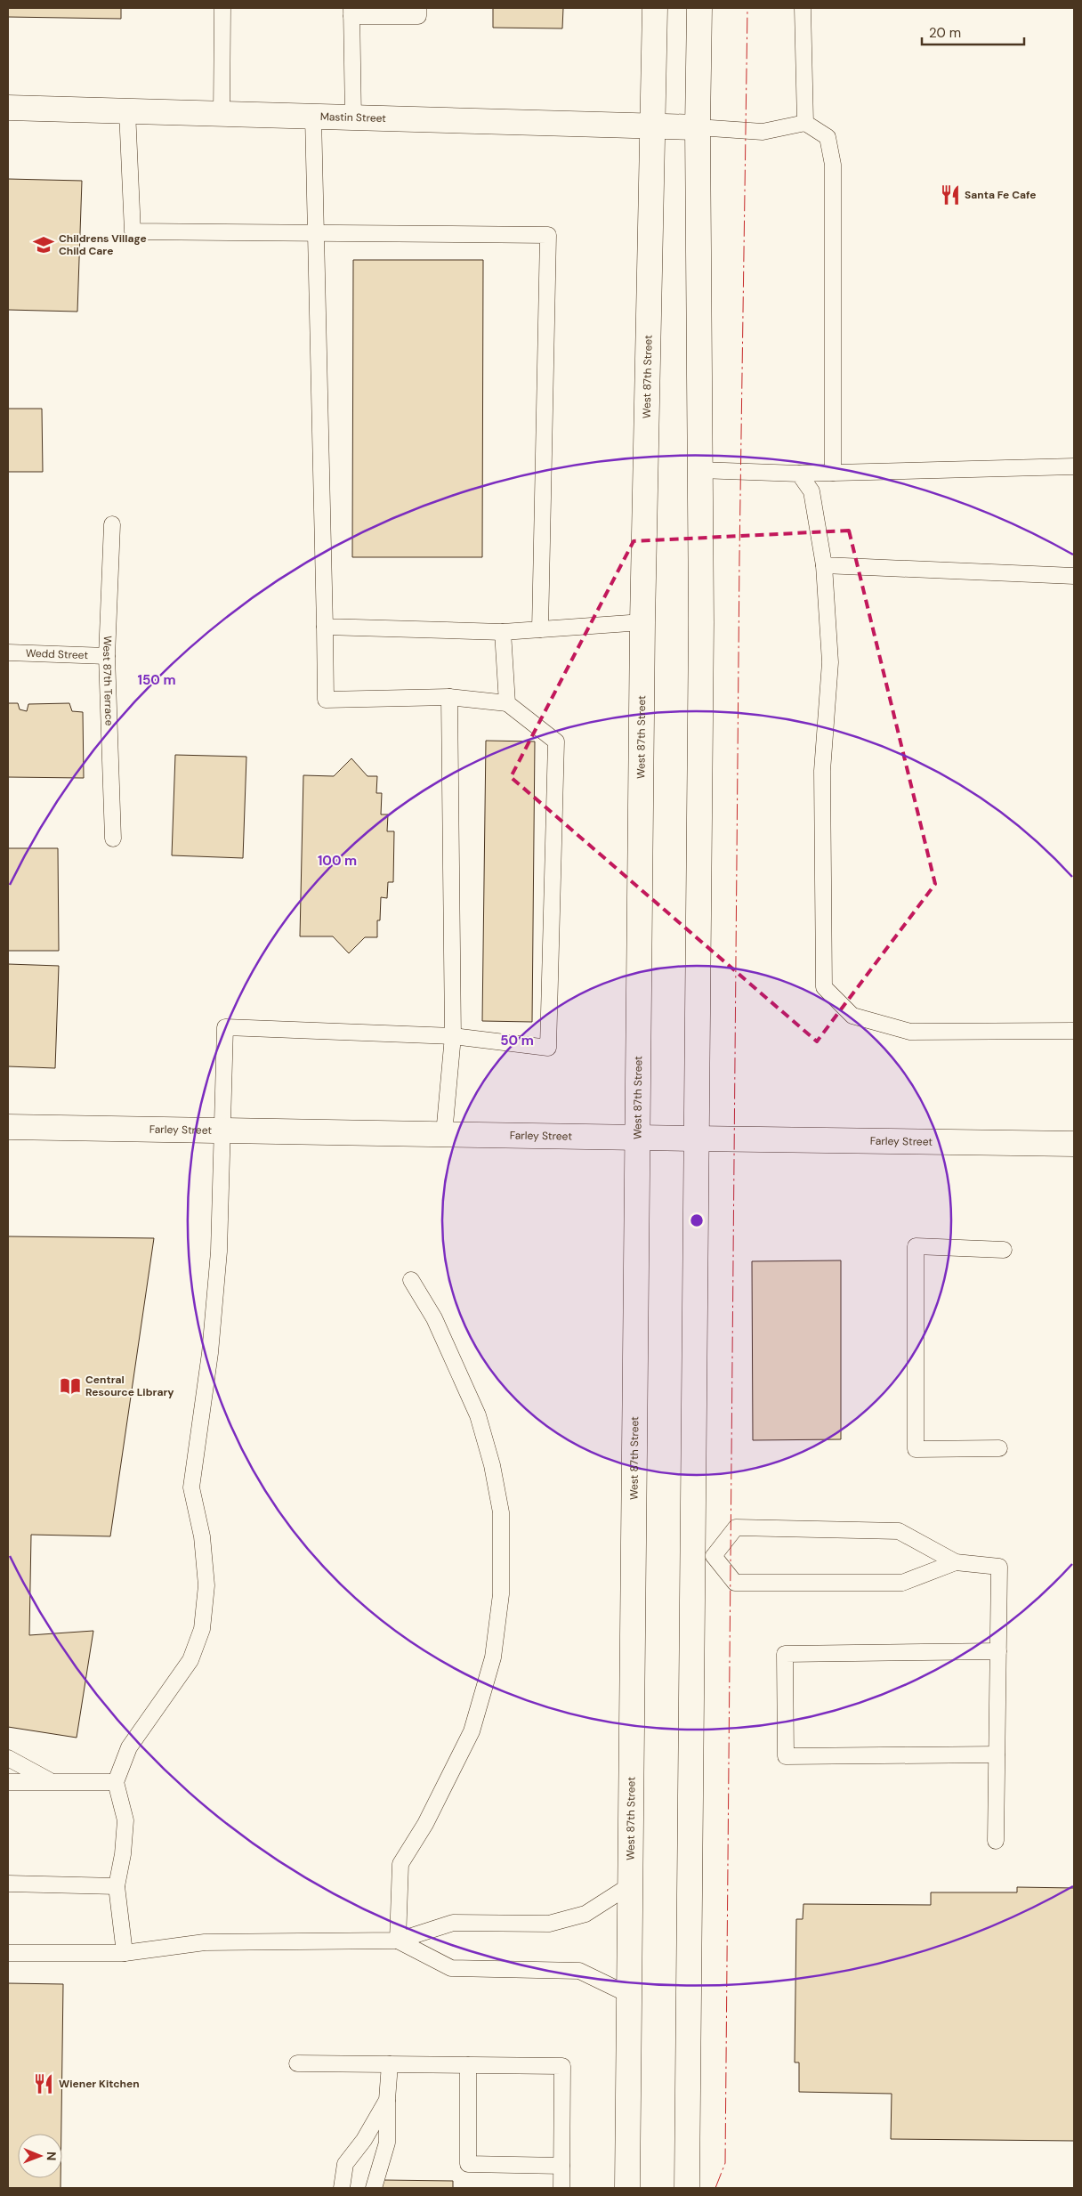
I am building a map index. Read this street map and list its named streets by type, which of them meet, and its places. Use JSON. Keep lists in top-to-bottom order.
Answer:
{
  "streets": {
    "main road": ["Mastin Street", "West 87th Street", "Farley Street"],
    "lane": ["Wedd Street", "West 87th Terrace"]
  },
  "crossings": [
    ["Mastin Street", "West 87th Street"],
    ["West 87th Street", "Farley Street"],
    ["Wedd Street", "West 87th Terrace"]
  ],
  "places": {
    "restaurant": ["Santa Fe Cafe", "Wiener Kitchen"],
    "school or university": ["Childrens Village Child Care"],
    "library": ["Central Resource Library"]
  },
  "scale_bar": "20 m",
  "north": "right",
  "rings": ["150 m", "100 m", "50 m"]
}
